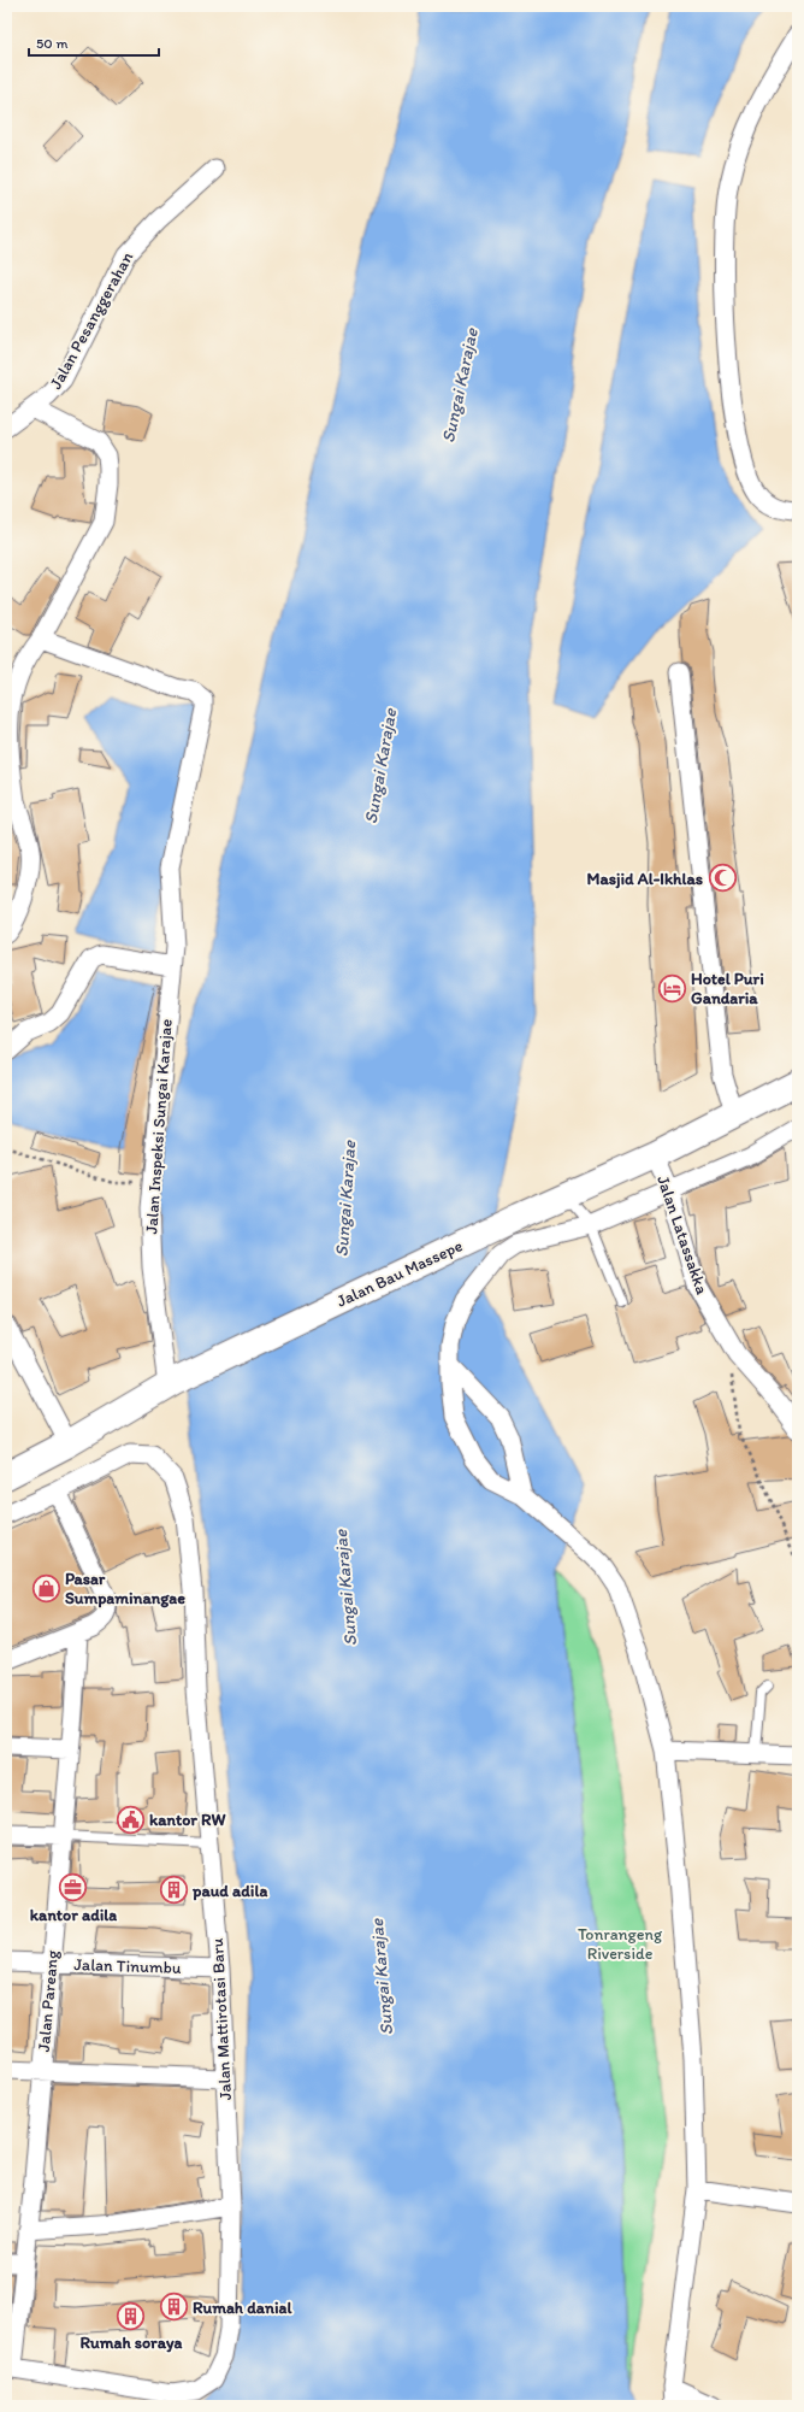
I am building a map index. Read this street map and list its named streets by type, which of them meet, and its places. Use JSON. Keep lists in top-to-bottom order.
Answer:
{
  "streets": {
    "highway": ["Jalan Bau Massepe"],
    "street": [
      "Jalan Pesanggerahan",
      "Jalan Inspeksi Sungai Karajae",
      "Jalan Latassakka",
      "Jalan Tinumbu",
      "Jalan Pareang",
      "Jalan Mattirotasi Baru"
    ]
  },
  "crossings": [
    ["Jalan Inspeksi Sungai Karajae", "Jalan Bau Massepe"],
    ["Jalan Latassakka", "Jalan Bau Massepe"],
    ["Jalan Tinumbu", "Jalan Pareang"],
    ["Jalan Tinumbu", "Jalan Mattirotasi Baru"],
    ["Jalan Pareang", "Jalan Mattirotasi Baru"]
  ],
  "water": ["Sungai Karajae"],
  "parks": ["Tonrangeng Riverside"],
  "places": {
    "mosque": ["Masjid Al-Ikhlas"],
    "hotel": ["Hotel Puri Gandaria"],
    "shop": ["Pasar Sumpaminangae"],
    "public building": ["kantor RW"],
    "office": ["kantor adila"],
    "building": ["paud adila", "Rumah danial", "Rumah soraya"]
  },
  "scale_bar": "50 m"
}
